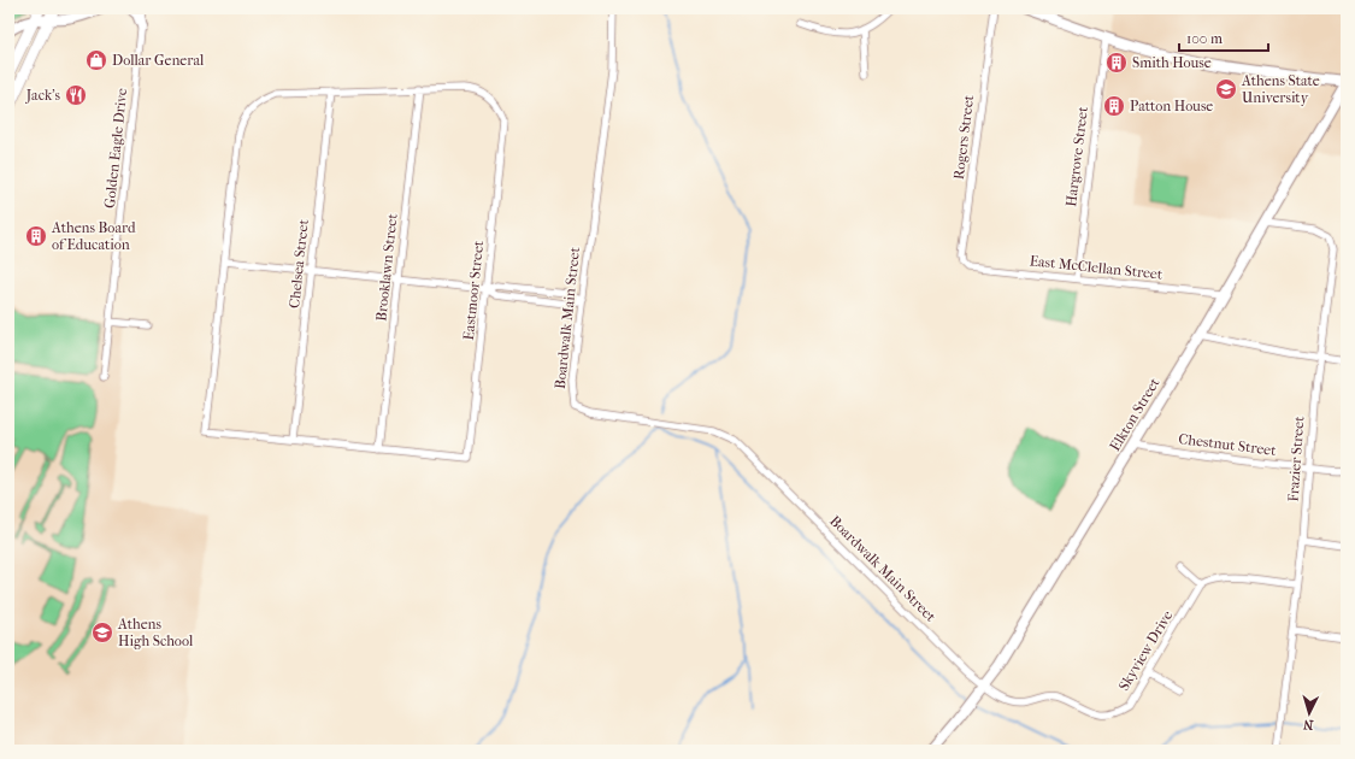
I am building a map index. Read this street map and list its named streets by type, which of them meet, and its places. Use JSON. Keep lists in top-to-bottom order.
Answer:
{
  "streets": {
    "street": [
      "Rogers Street",
      "Golden Eagle Drive",
      "Hargrove Street",
      "Chelsea Street",
      "Brooklawn Street",
      "East McClellan Street",
      "Eastmoor Street",
      "Boardwalk Main Street",
      "Elkton Street",
      "Chestnut Street",
      "Frazier Street",
      "Skyview Drive"
    ]
  },
  "crossings": [
    ["Rogers Street", "East McClellan Street"],
    ["Hargrove Street", "East McClellan Street"],
    ["Chelsea Street", "Eastmoor Street"],
    ["Brooklawn Street", "Eastmoor Street"],
    ["East McClellan Street", "Elkton Street"],
    ["Boardwalk Main Street", "Elkton Street"],
    ["Boardwalk Main Street", "Skyview Drive"],
    ["Elkton Street", "Chestnut Street"],
    ["Elkton Street", "Frazier Street"],
    ["Elkton Street", "Skyview Drive"],
    ["Chestnut Street", "Frazier Street"]
  ],
  "places": {
    "shop": ["Dollar General"],
    "building": ["Smith House", "Patton House", "Athens Board of Education"],
    "school or university": ["Athens State University", "Athens High School"],
    "restaurant": ["Jack's"]
  },
  "scale_bar": "100 m",
  "north": "bottom"
}
